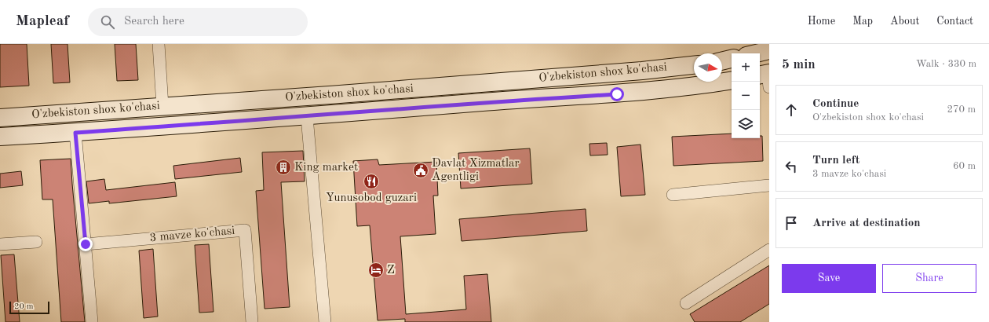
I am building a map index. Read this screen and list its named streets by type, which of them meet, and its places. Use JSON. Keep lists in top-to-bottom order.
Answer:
{
  "streets": {
    "main road": ["O'zbekiston shox ko'chasi"],
    "street": ["3 mavze ko'chasi"]
  },
  "places": {
    "building": ["King market"],
    "public building": ["Davlat Xizmatlar Agentligi"],
    "restaurant": ["Yunusobod guzari"],
    "hotel": ["Z"]
  },
  "scale_bar": "20 m",
  "north": "right",
  "page": {
    "header": "Mapleaf",
    "search": "Search here",
    "nav": [
      "Home",
      "Map",
      "About",
      "Contact"
    ],
    "heading": ["5 min", "Walk · 330 m"],
    "map_buttons": ["+", "−"],
    "list": [
      ["Continue", "O'zbekiston shox ko'chasi", "270 m"],
      ["Turn left", "3 mavze ko'chasi", "60 m"],
      "Arrive at destination"
    ],
    "buttons": ["Save", "Share"],
    "scale": "20 m"
  }
}
